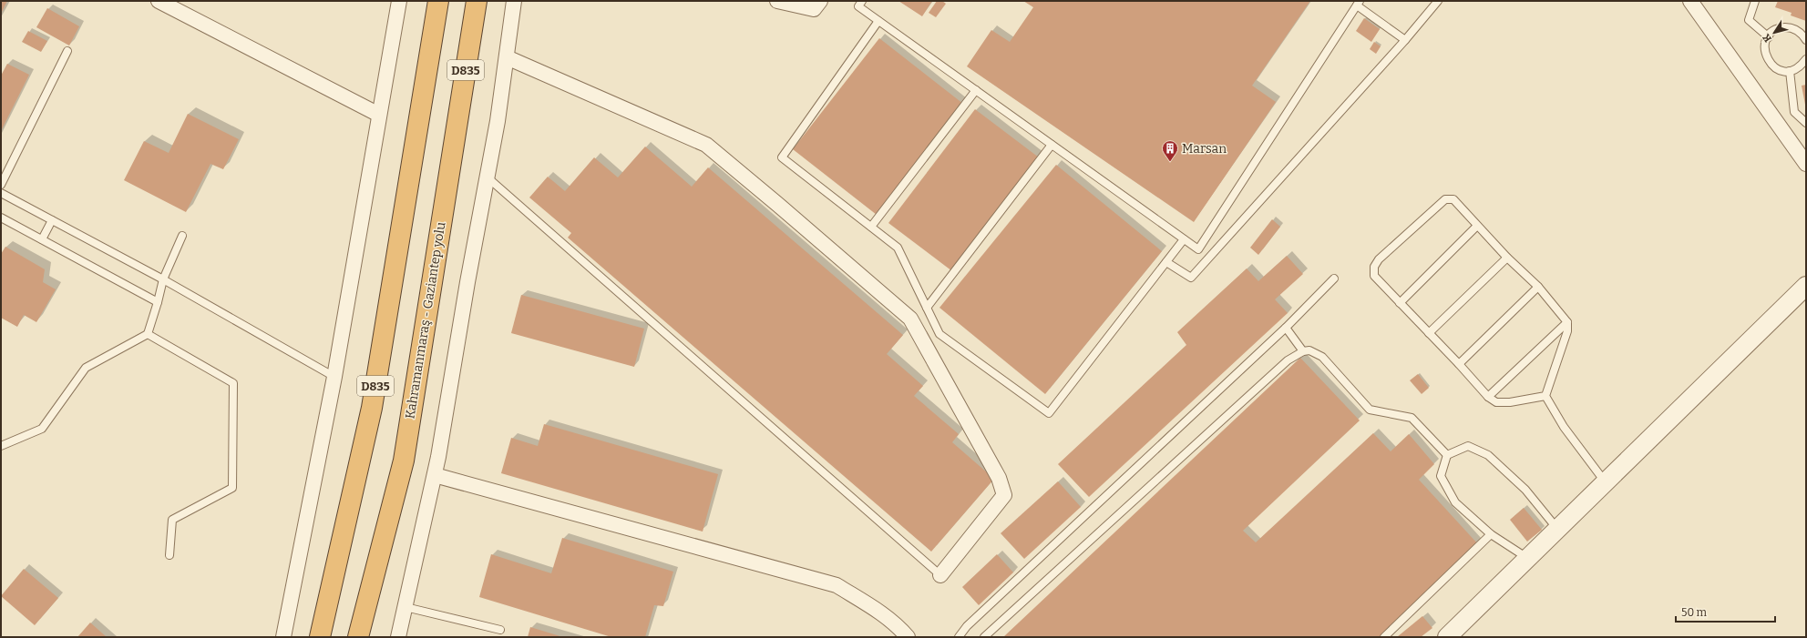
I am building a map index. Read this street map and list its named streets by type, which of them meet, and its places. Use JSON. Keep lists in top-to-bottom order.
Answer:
{
  "streets": {
    "highway": ["D835", "Kahramanmaraş - Gaziantep yolu"]
  },
  "places": {
    "building": ["Marsan"]
  },
  "scale_bar": "50 m",
  "north": "bottom left"
}
